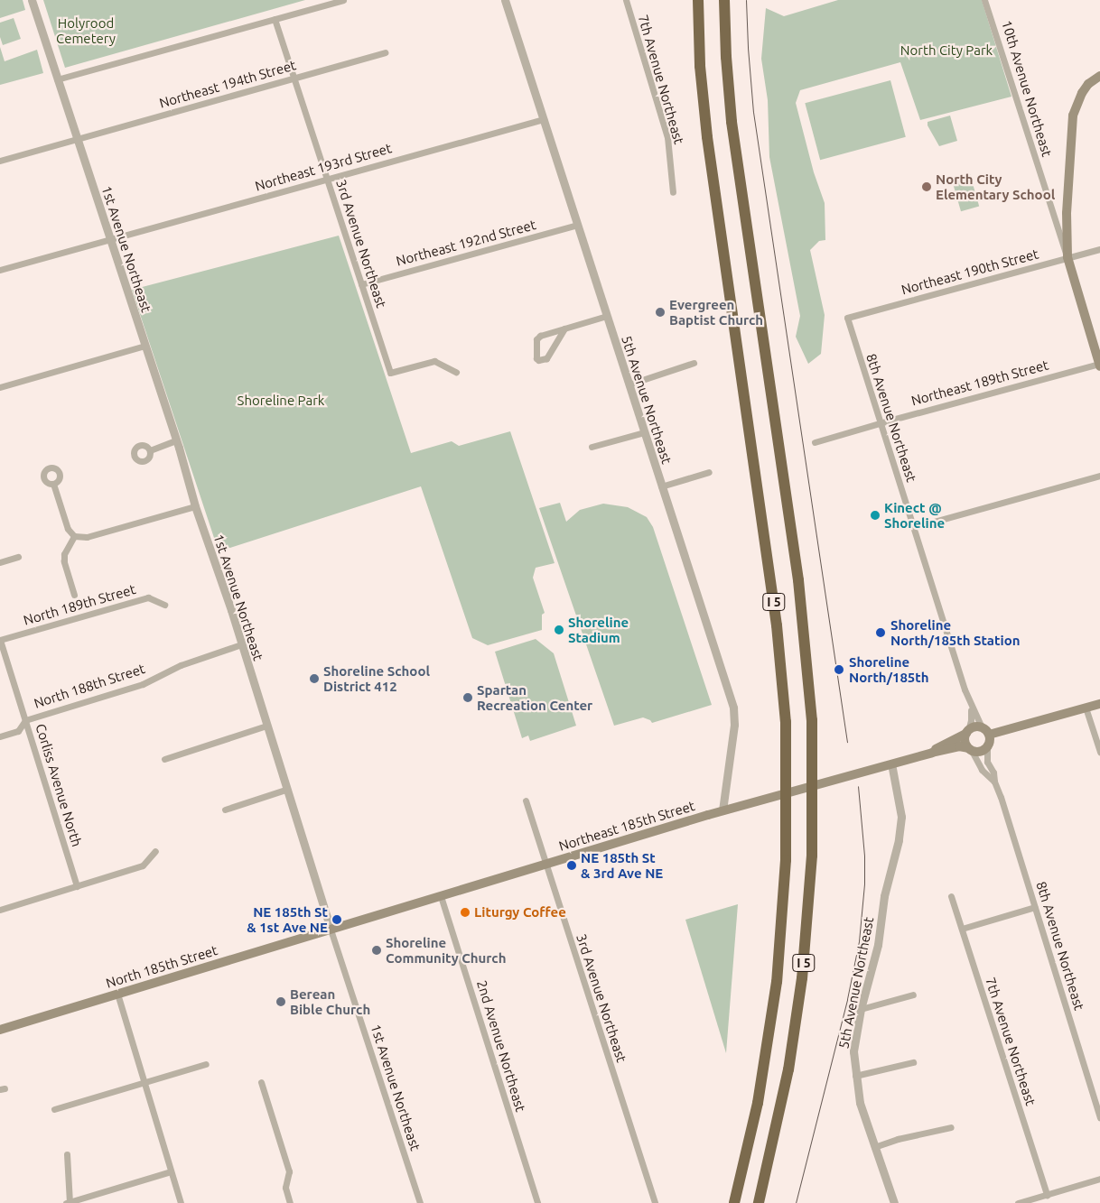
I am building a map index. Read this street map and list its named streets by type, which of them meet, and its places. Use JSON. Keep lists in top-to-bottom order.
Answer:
{
  "streets": {
    "highway": ["I 5"],
    "main road": ["10th Avenue Northeast", "Northeast 185th Street", "North 185th Street"],
    "street": [
      "7th Avenue Northeast",
      "Northeast 194th Street",
      "Northeast 193rd Street",
      "Northeast 192nd Street",
      "3rd Avenue Northeast",
      "1st Avenue Northeast",
      "Northeast 190th Street",
      "Northeast 189th Street",
      "5th Avenue Northeast",
      "8th Avenue Northeast",
      "North 189th Street",
      "North 188th Street",
      "Corliss Avenue North",
      "2nd Avenue Northeast"
    ]
  },
  "crossings": [
    ["Northeast 194th Street", "3rd Avenue Northeast"],
    ["Northeast 194th Street", "1st Avenue Northeast"],
    ["10th Avenue Northeast", "Northeast 190th Street"],
    ["10th Avenue Northeast", "Northeast 189th Street"],
    ["Northeast 193rd Street", "3rd Avenue Northeast"],
    ["Northeast 193rd Street", "1st Avenue Northeast"],
    ["Northeast 193rd Street", "5th Avenue Northeast"],
    ["Northeast 192nd Street", "3rd Avenue Northeast"],
    ["Northeast 192nd Street", "5th Avenue Northeast"],
    ["3rd Avenue Northeast", "Northeast 185th Street"],
    ["1st Avenue Northeast", "North 188th Street"],
    ["1st Avenue Northeast", "Northeast 185th Street"],
    ["1st Avenue Northeast", "North 185th Street"],
    ["Northeast 190th Street", "8th Avenue Northeast"],
    ["Northeast 189th Street", "8th Avenue Northeast"],
    ["5th Avenue Northeast", "Northeast 185th Street"],
    ["8th Avenue Northeast", "Northeast 185th Street"],
    ["North 189th Street", "Corliss Avenue North"],
    ["North 188th Street", "Corliss Avenue North"],
    ["Northeast 185th Street", "North 185th Street"],
    ["Northeast 185th Street", "2nd Avenue Northeast"]
  ],
  "parks": ["Holyrood Cemetery", "North City Park", "Shoreline Park"],
  "places": [
    "North City Elementary School",
    "Evergreen Baptist Church",
    "Kinect @ Shoreline",
    "Shoreline Stadium",
    "Shoreline North/185th Station",
    "Shoreline North/185th",
    "Shoreline School District 412",
    "Spartan Recreation Center",
    "NE 185th St & 3rd Ave NE",
    "Liturgy Coffee",
    "NE 185th St & 1st Ave NE",
    "Shoreline Community Church",
    "Berean Bible Church"
  ]
}
